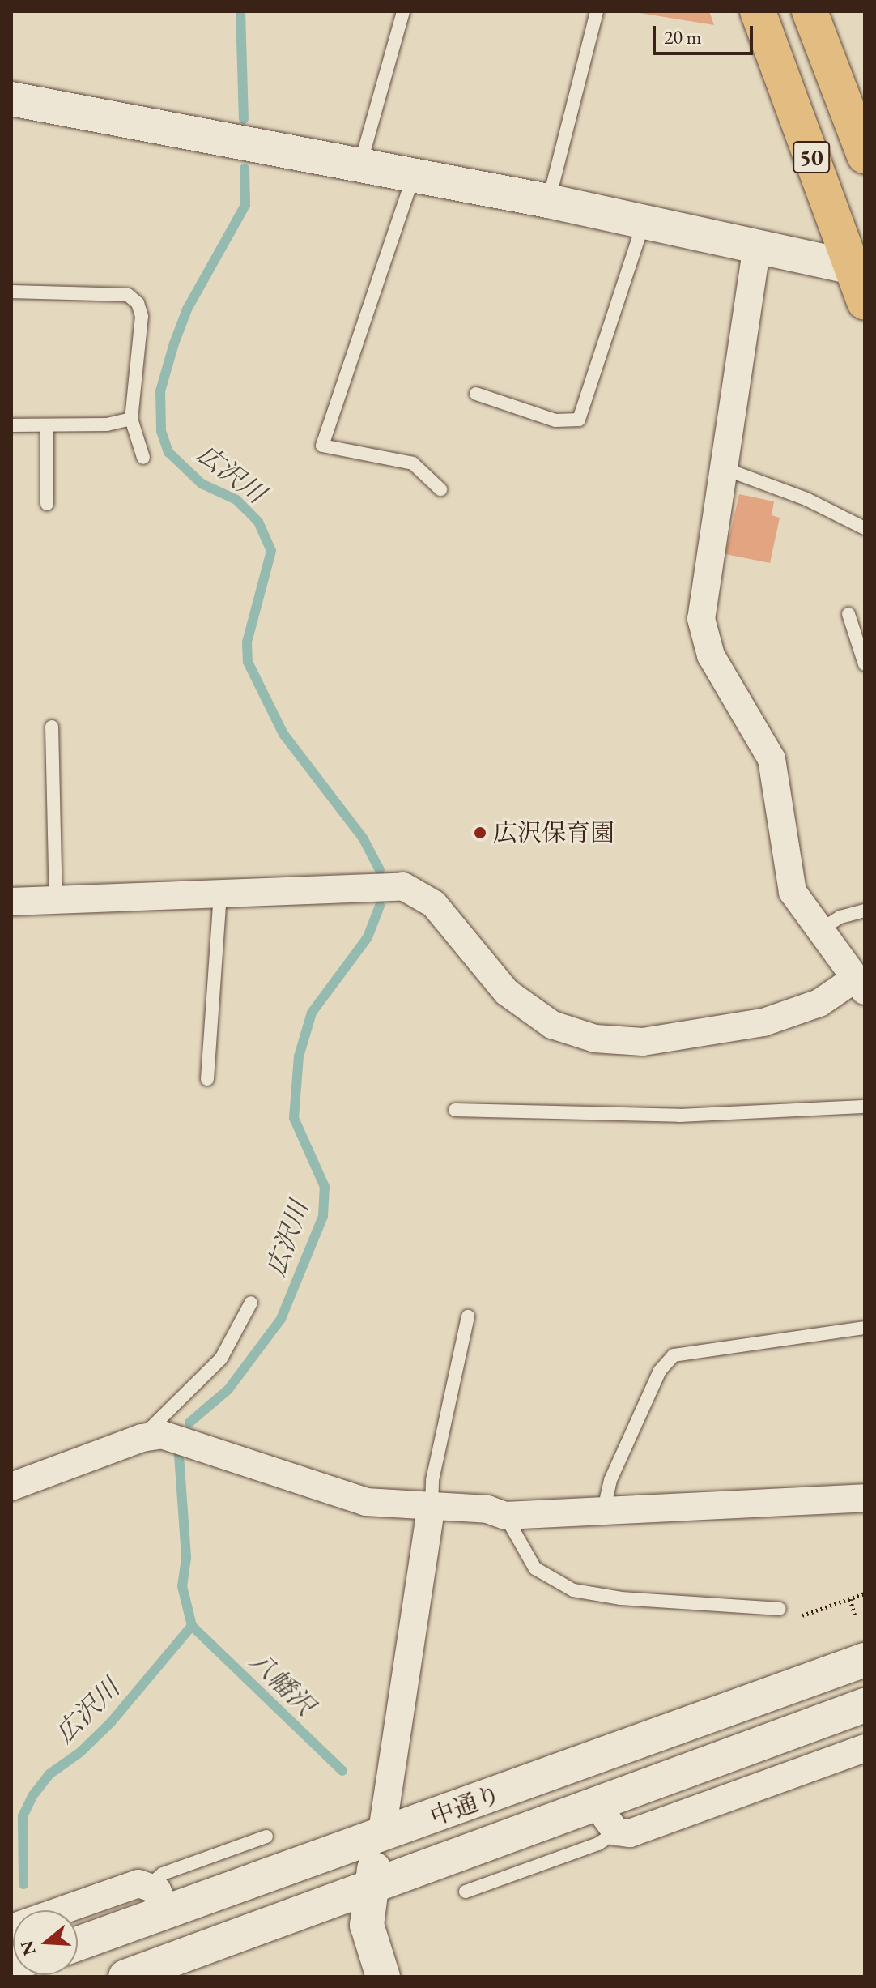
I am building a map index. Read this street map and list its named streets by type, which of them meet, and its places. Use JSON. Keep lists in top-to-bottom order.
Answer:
{
  "streets": {
    "highway": ["50"],
    "street": ["中通り"]
  },
  "water": ["広沢川", "八幡沢"],
  "places": ["広沢保育園"],
  "scale_bar": "20 m",
  "north": "left"
}
